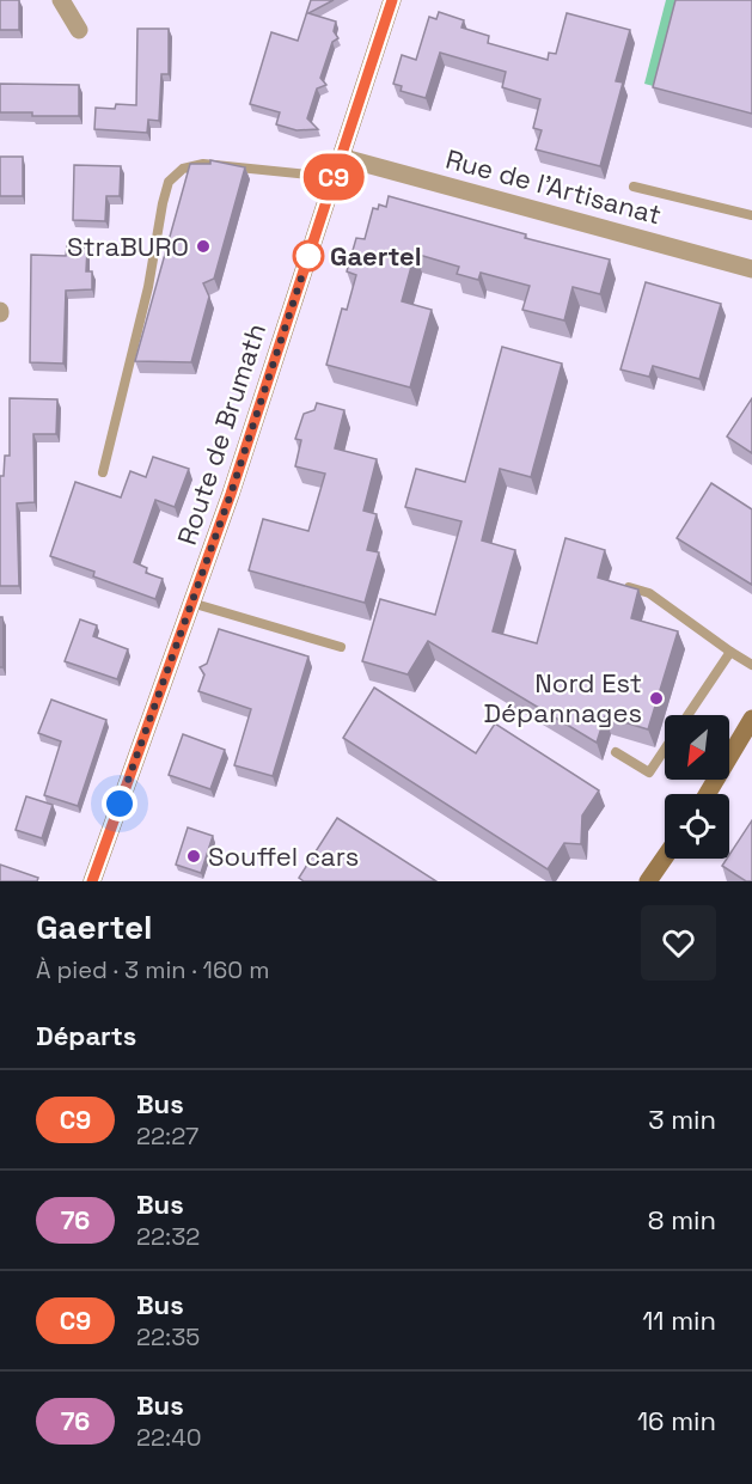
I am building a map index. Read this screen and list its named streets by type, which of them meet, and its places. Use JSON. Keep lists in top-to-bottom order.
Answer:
{
  "streets": {
    "main road": ["Route de Brumath"],
    "street": ["Rue de l'Artisanat"]
  },
  "crossings": [
    ["Rue de l'Artisanat", "Route de Brumath"]
  ],
  "places": [
    "StraBURO",
    "Gaertel",
    "Nord Est Dépannages",
    "Souffel cars"
  ],
  "lines": ["bus line C9"],
  "north": "bottom left",
  "page": {
    "on_map": "C9",
    "heading": [
      ["Gaertel", "À pied · 3 min · 160 m"],
      "Départs"
    ],
    "list": [
      {
        "mark": "C9",
        "name": "Bus",
        "note": "22:27",
        "value": "3 min"
      },
      {
        "mark": "76",
        "name": "Bus",
        "note": "22:32",
        "value": "8 min"
      },
      {
        "mark": "C9",
        "name": "Bus",
        "note": "22:35",
        "value": "11 min"
      },
      {
        "mark": "76",
        "name": "Bus",
        "note": "22:40",
        "value": "16 min"
      }
    ]
  }
}
